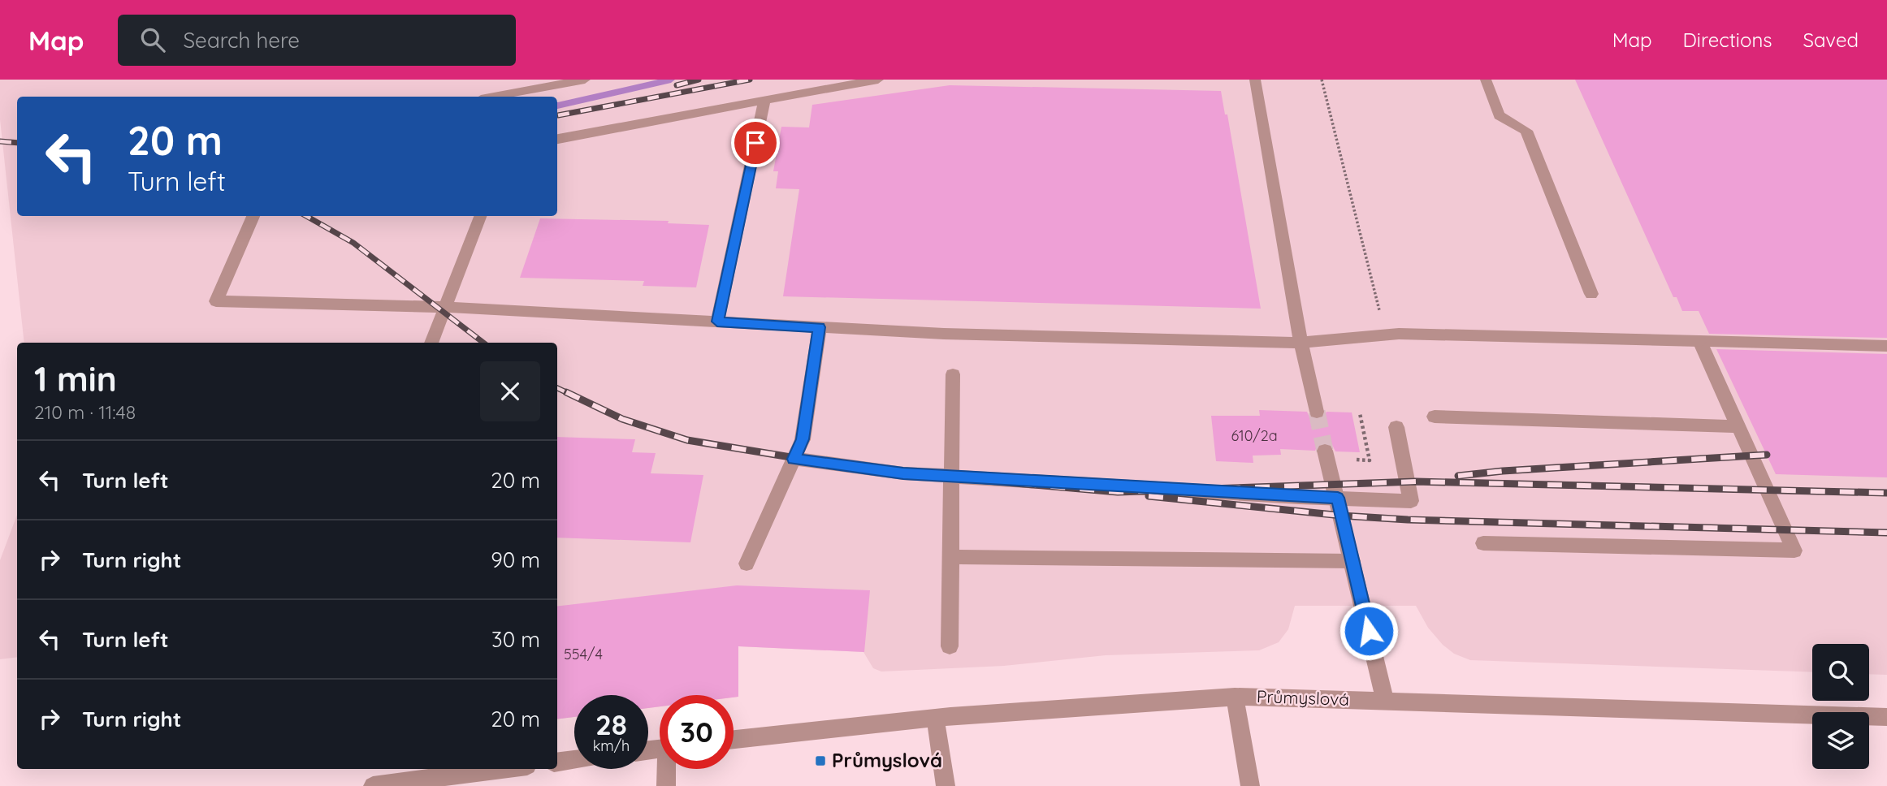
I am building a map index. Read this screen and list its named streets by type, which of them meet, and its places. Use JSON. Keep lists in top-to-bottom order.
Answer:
{
  "streets": {
    "street": ["Průmyslová"]
  },
  "places": {
    "transit": ["Průmyslová"]
  },
  "house_numbers": ["610/2a", "554/4"],
  "page": {
    "header": "Map",
    "search": "Search here",
    "nav": ["Map", "Directions", "Saved"],
    "turn": ["20 m", "Turn left"],
    "heading": ["1 min", "210 m · 11:48"],
    "list": [
      {
        "name": "Turn left",
        "value": "20 m"
      },
      {
        "name": "Turn right",
        "value": "90 m"
      },
      {
        "name": "Turn left",
        "value": "30 m"
      },
      {
        "name": "Turn right",
        "value": "20 m"
      }
    ],
    "speed": "28 km/h",
    "limit": "30"
  }
}
